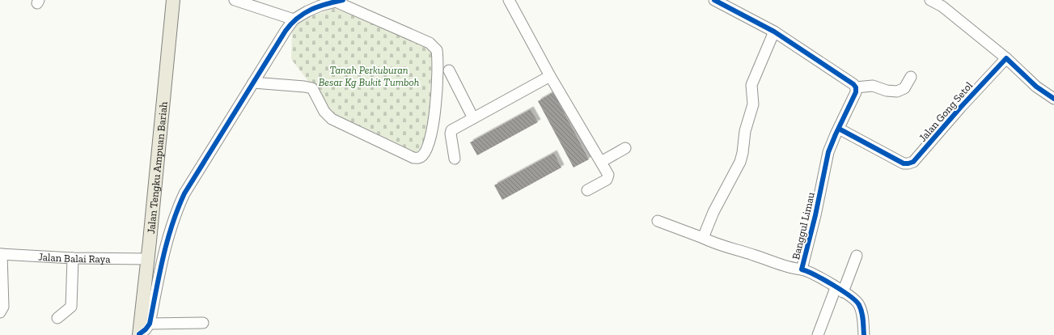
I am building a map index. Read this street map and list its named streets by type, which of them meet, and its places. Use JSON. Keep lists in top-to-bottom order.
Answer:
{
  "streets": {
    "main road": ["Jalan Tengku Ampuan Bariah"],
    "street": ["Jalan Gong Setol", "Banggul Limau", "Jalan Balai Raya"]
  },
  "crossings": [
    ["Jalan Gong Setol", "Banggul Limau"],
    ["Jalan Tengku Ampuan Bariah", "Jalan Balai Raya"]
  ],
  "parks": ["Tanah Perkuburan Besar Kg Bukit Tumboh"]
}
